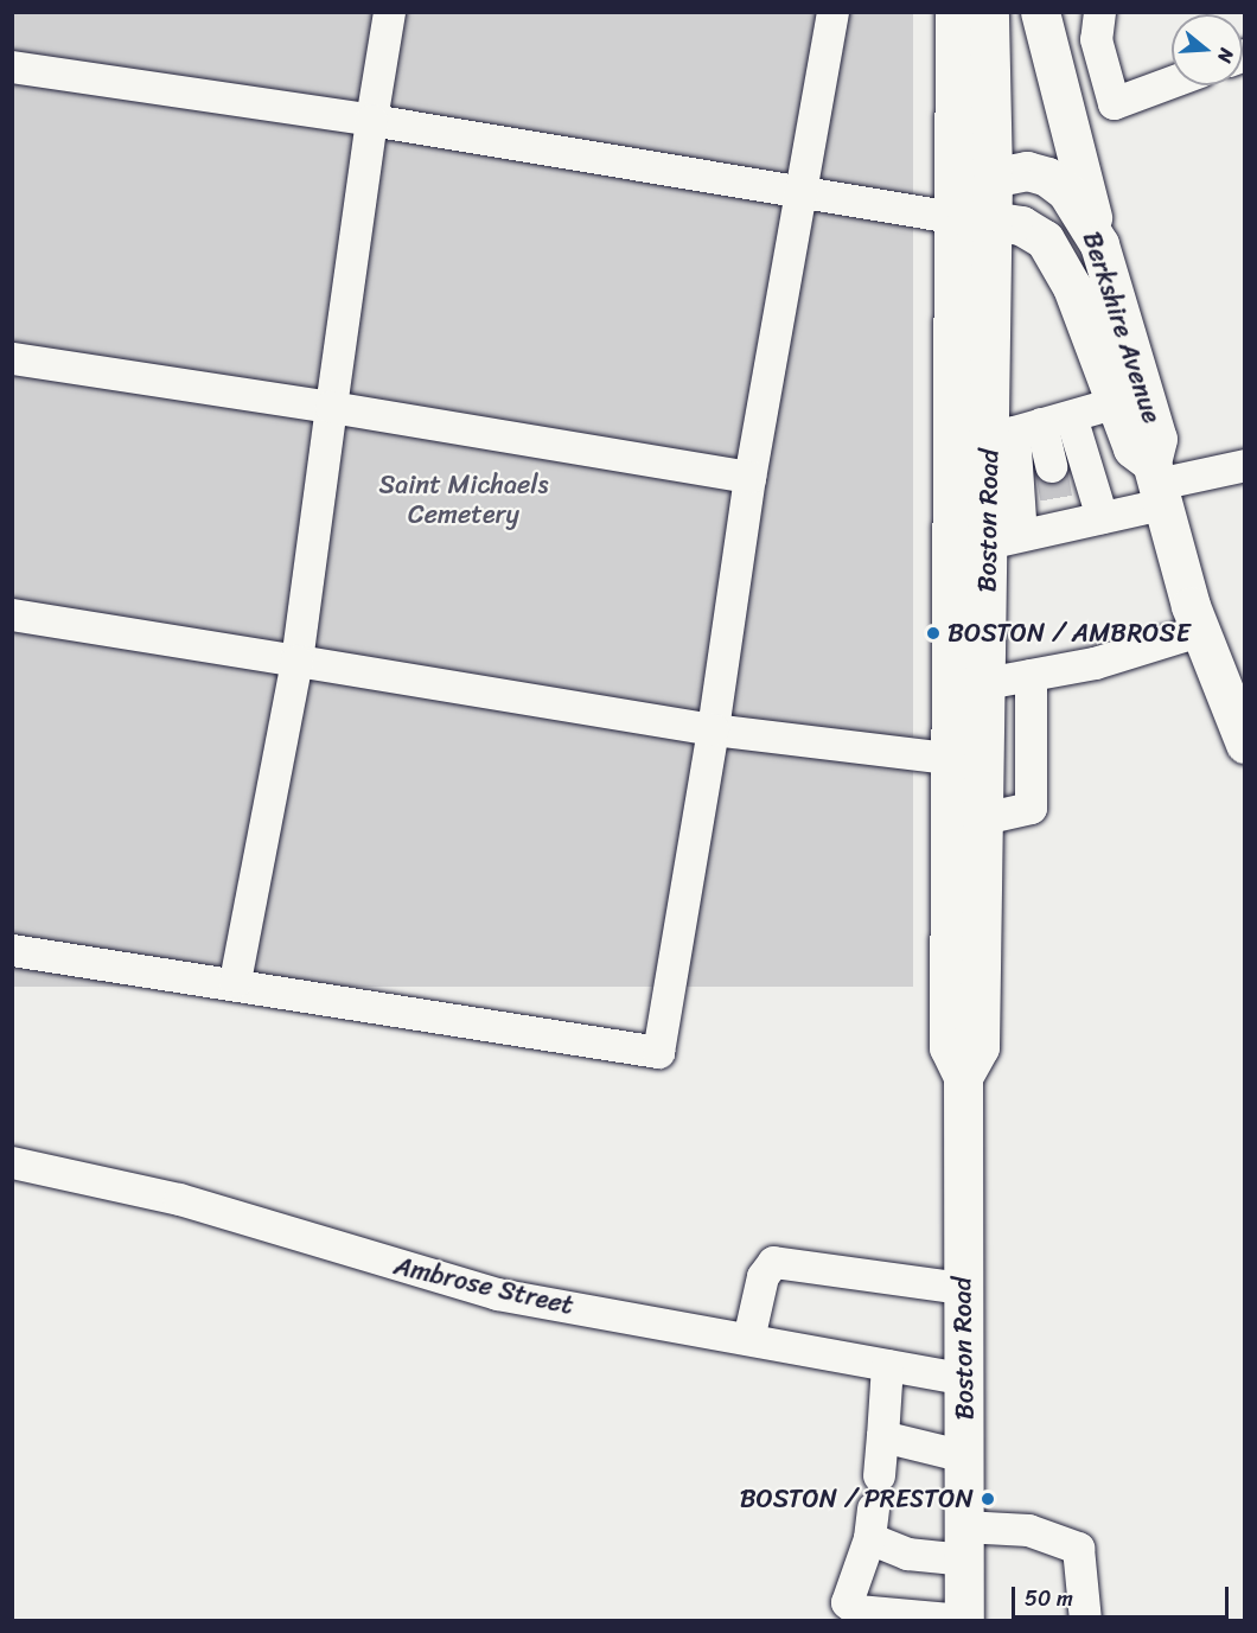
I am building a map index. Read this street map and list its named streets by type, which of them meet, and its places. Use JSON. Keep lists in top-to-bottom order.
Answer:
{
  "streets": {
    "main road": ["Berkshire Avenue", "Boston Road"],
    "street": ["Ambrose Street"]
  },
  "crossings": [
    ["Berkshire Avenue", "Boston Road"],
    ["Boston Road", "Ambrose Street"]
  ],
  "parks": ["Saint Michaels Cemetery"],
  "places": ["BOSTON / AMBROSE", "BOSTON / PRESTON"],
  "scale_bar": "50 m",
  "north": "right"
}
